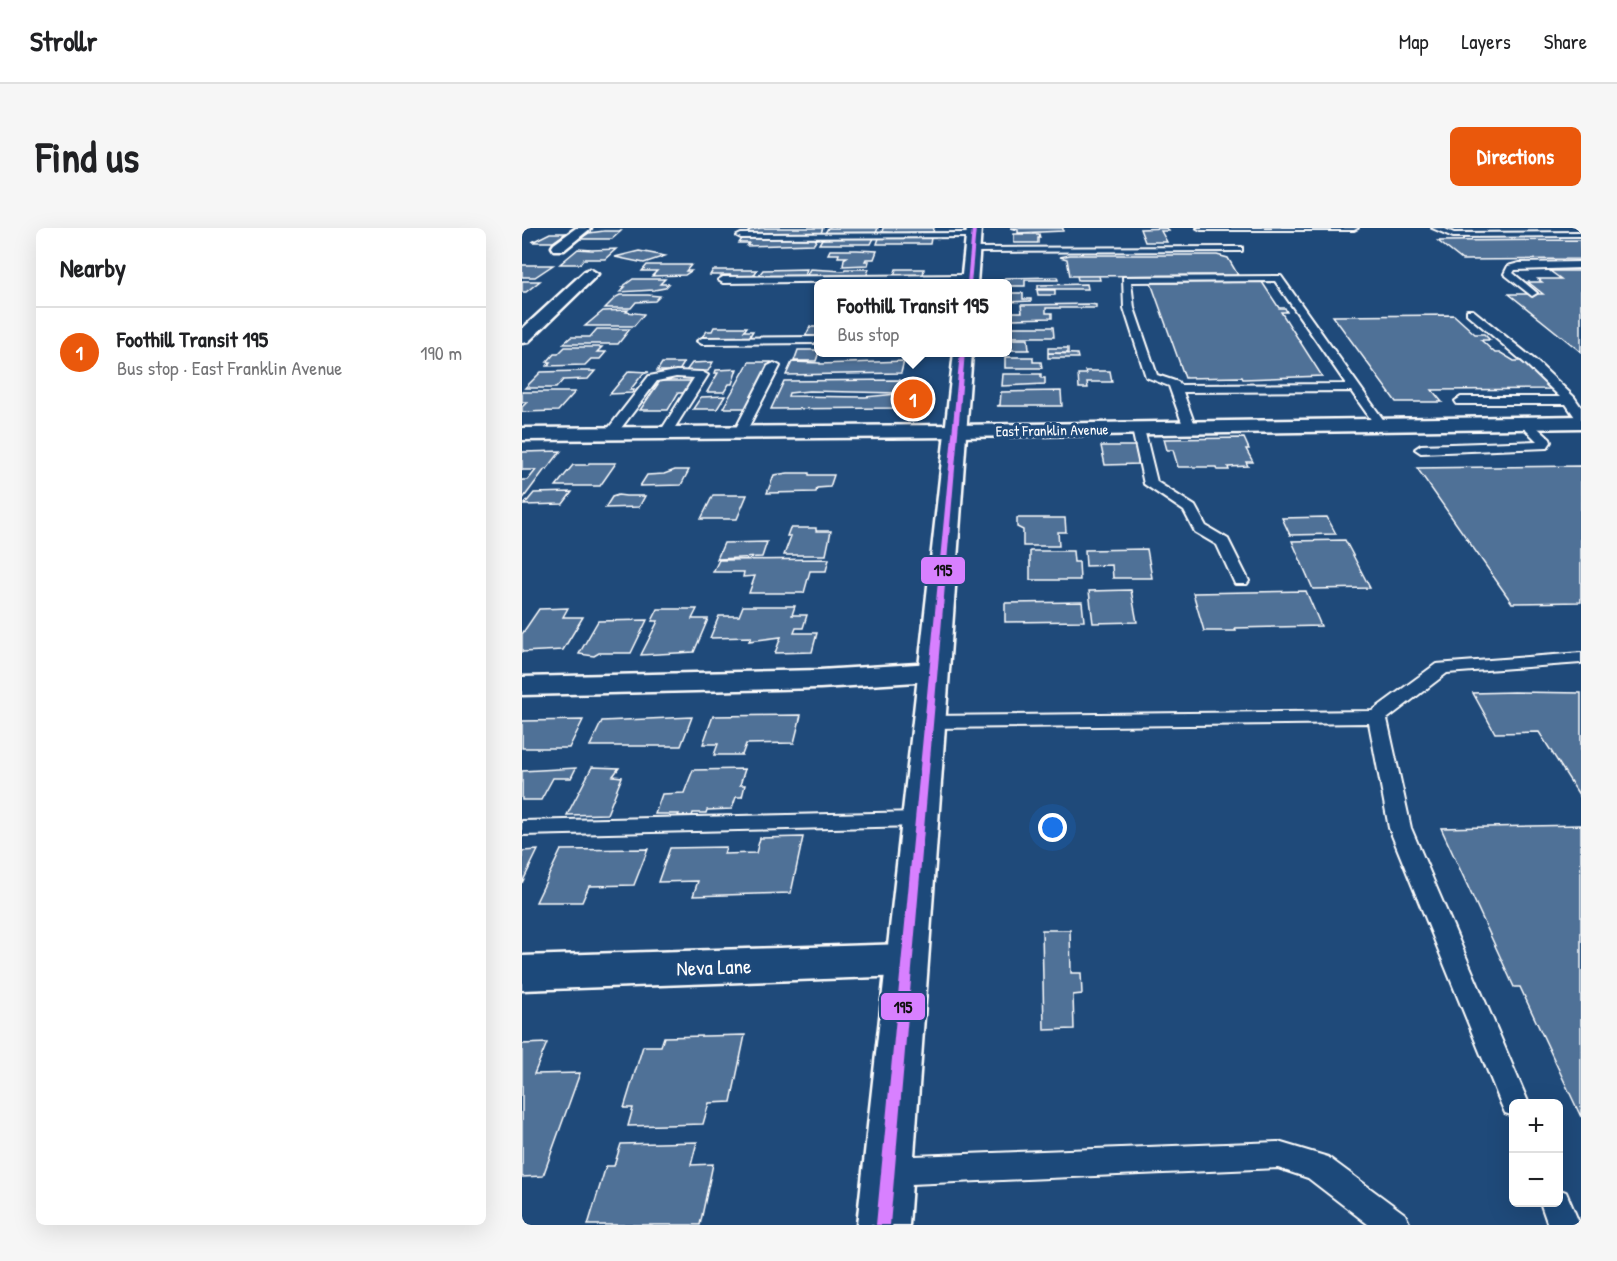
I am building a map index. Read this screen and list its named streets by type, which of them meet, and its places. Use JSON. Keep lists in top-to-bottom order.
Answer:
{
  "streets": {
    "street": ["East Franklin Avenue", "Neva Lane"]
  },
  "lines": ["transit line 195"],
  "page": {
    "header": "Strollr",
    "nav": ["Map", "Layers", "Share"],
    "buttons": "Directions",
    "title": "Find us",
    "heading": "Nearby",
    "popup": ["Foothill Transit 195", "Bus stop"],
    "list": [
      {
        "mark": "1",
        "name": "Foothill Transit 195",
        "note": "Bus stop · East Franklin Avenue",
        "value": "190 m"
      }
    ],
    "pins": "1",
    "map_buttons": ["+", "−"]
  }
}
